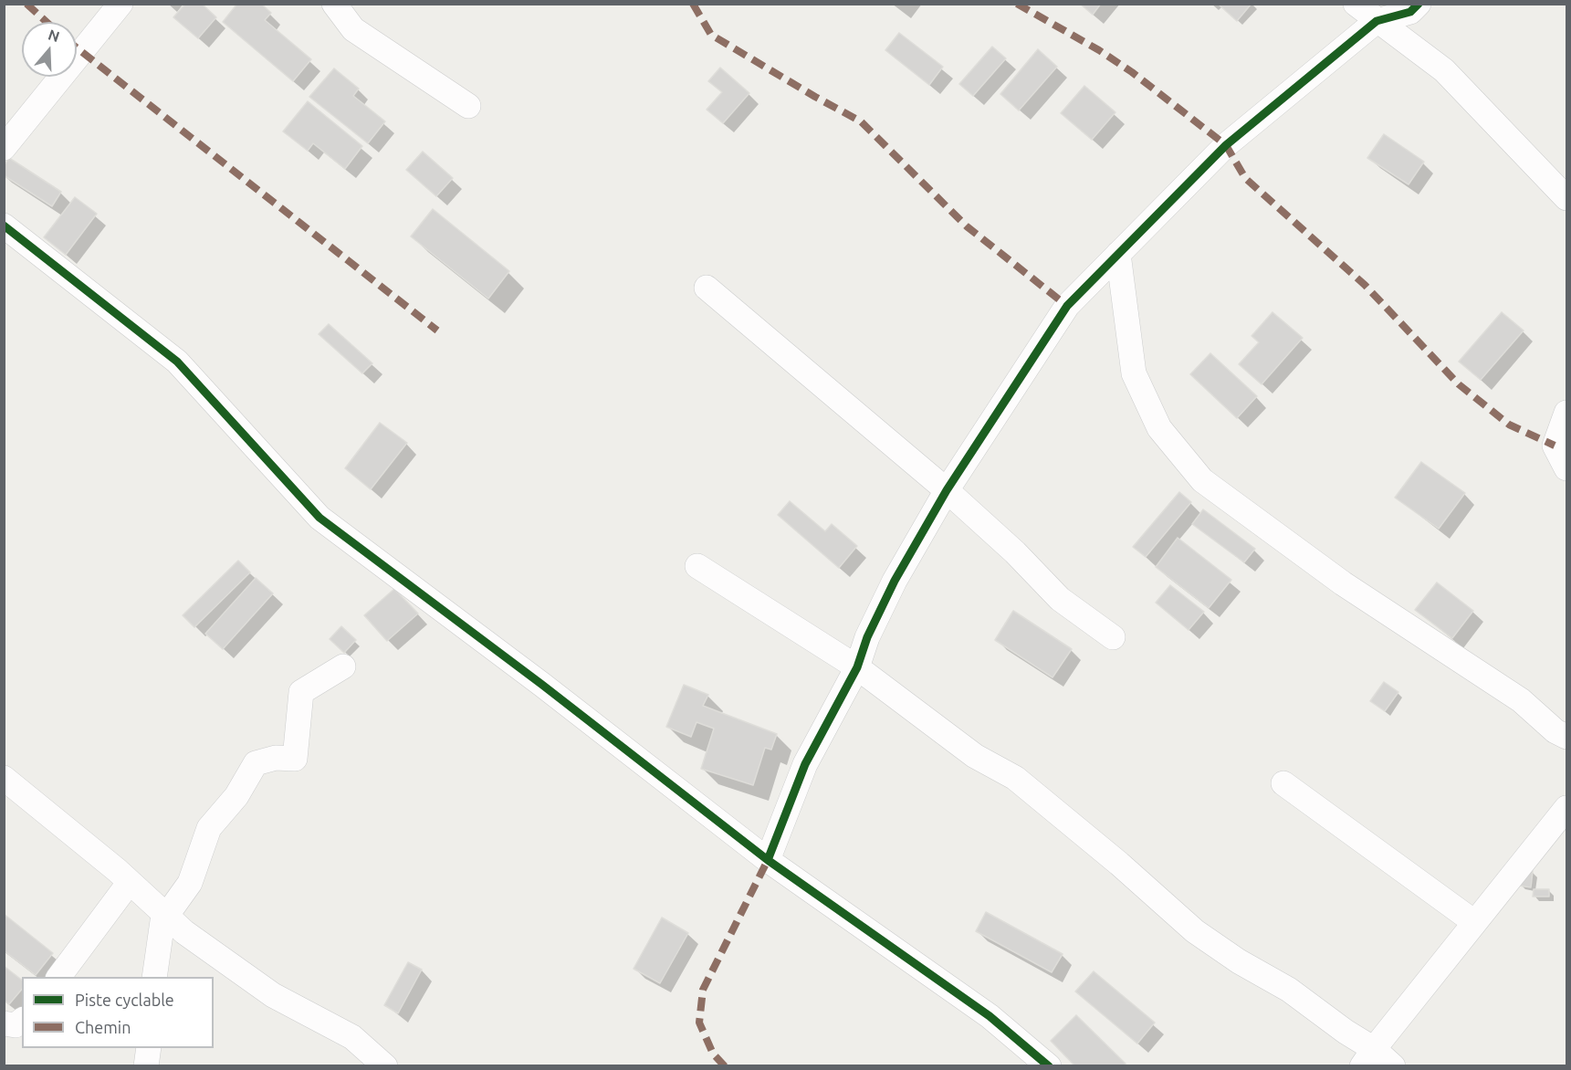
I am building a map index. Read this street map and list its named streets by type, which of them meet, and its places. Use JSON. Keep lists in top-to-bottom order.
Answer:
{
  "legend": ["Piste cyclable", "Chemin"],
  "north": "top"
}
